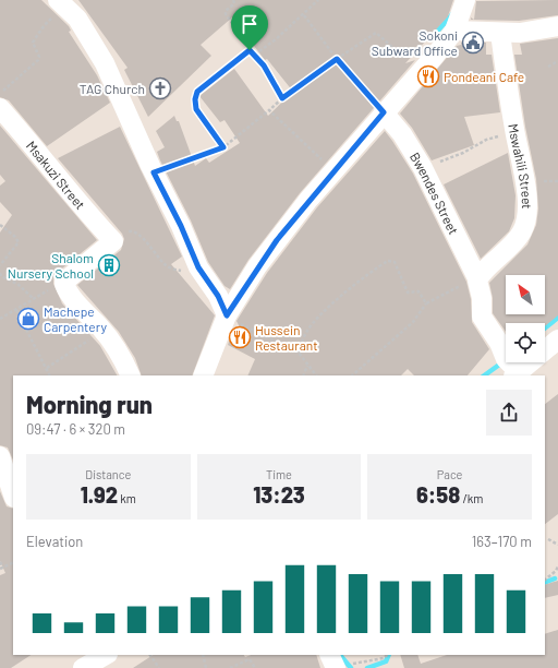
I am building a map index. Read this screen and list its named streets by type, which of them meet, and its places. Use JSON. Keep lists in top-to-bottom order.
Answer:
{
  "streets": {
    "street": ["Mswahili Street", "Msakuzi Street", "Bwendes Street"]
  },
  "crossings": [
    ["Mswahili Street", "Bwendes Street"]
  ],
  "places": {
    "public building": ["Sokoni Subward Office"],
    "restaurant": ["Pondeani Cafe", "Hussein Restaurant"],
    "church": ["TAG Church"],
    "building": ["Shalom Nursery School"],
    "shop": ["Machepe Carpentery"]
  },
  "north": "top left",
  "page": {
    "heading": ["Morning run", "09:47 · 6 × 320 m"],
    "stats": [
      ["Distance", "1.92 km"],
      ["Time", "13:23"],
      ["Pace", "6:58 /km"]
    ],
    "chart": ["Elevation", "163–170 m"]
  }
}
